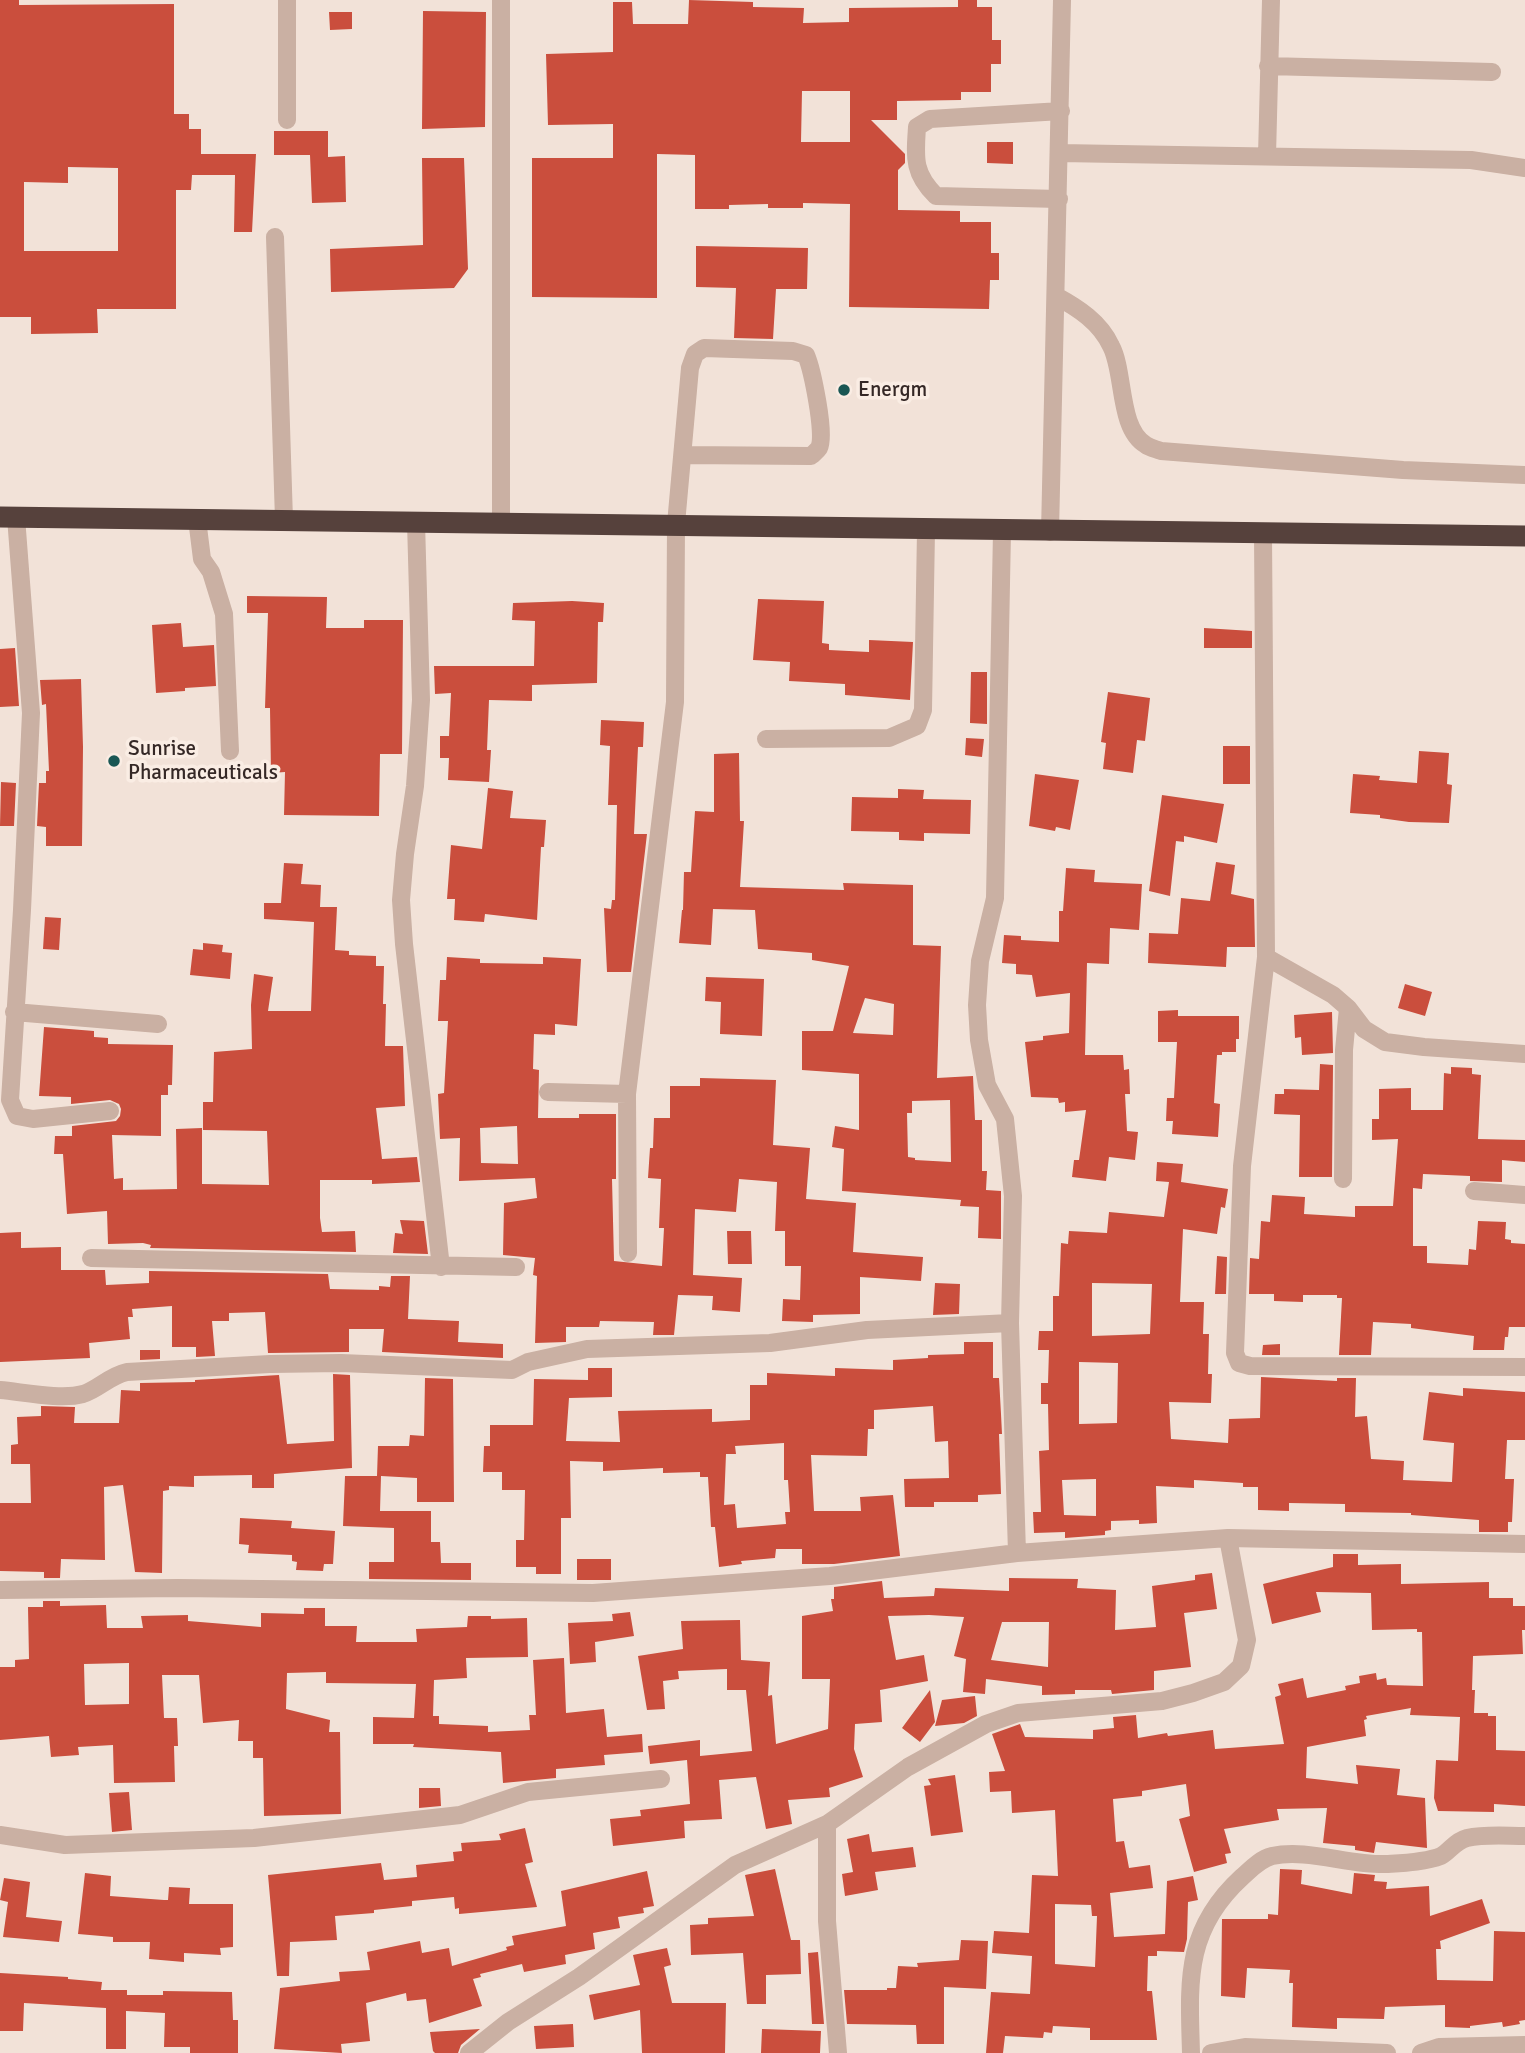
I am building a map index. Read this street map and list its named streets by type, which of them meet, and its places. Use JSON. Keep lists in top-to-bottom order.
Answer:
{
  "places": ["Energm", "Sunrise Pharmaceuticals"]
}
